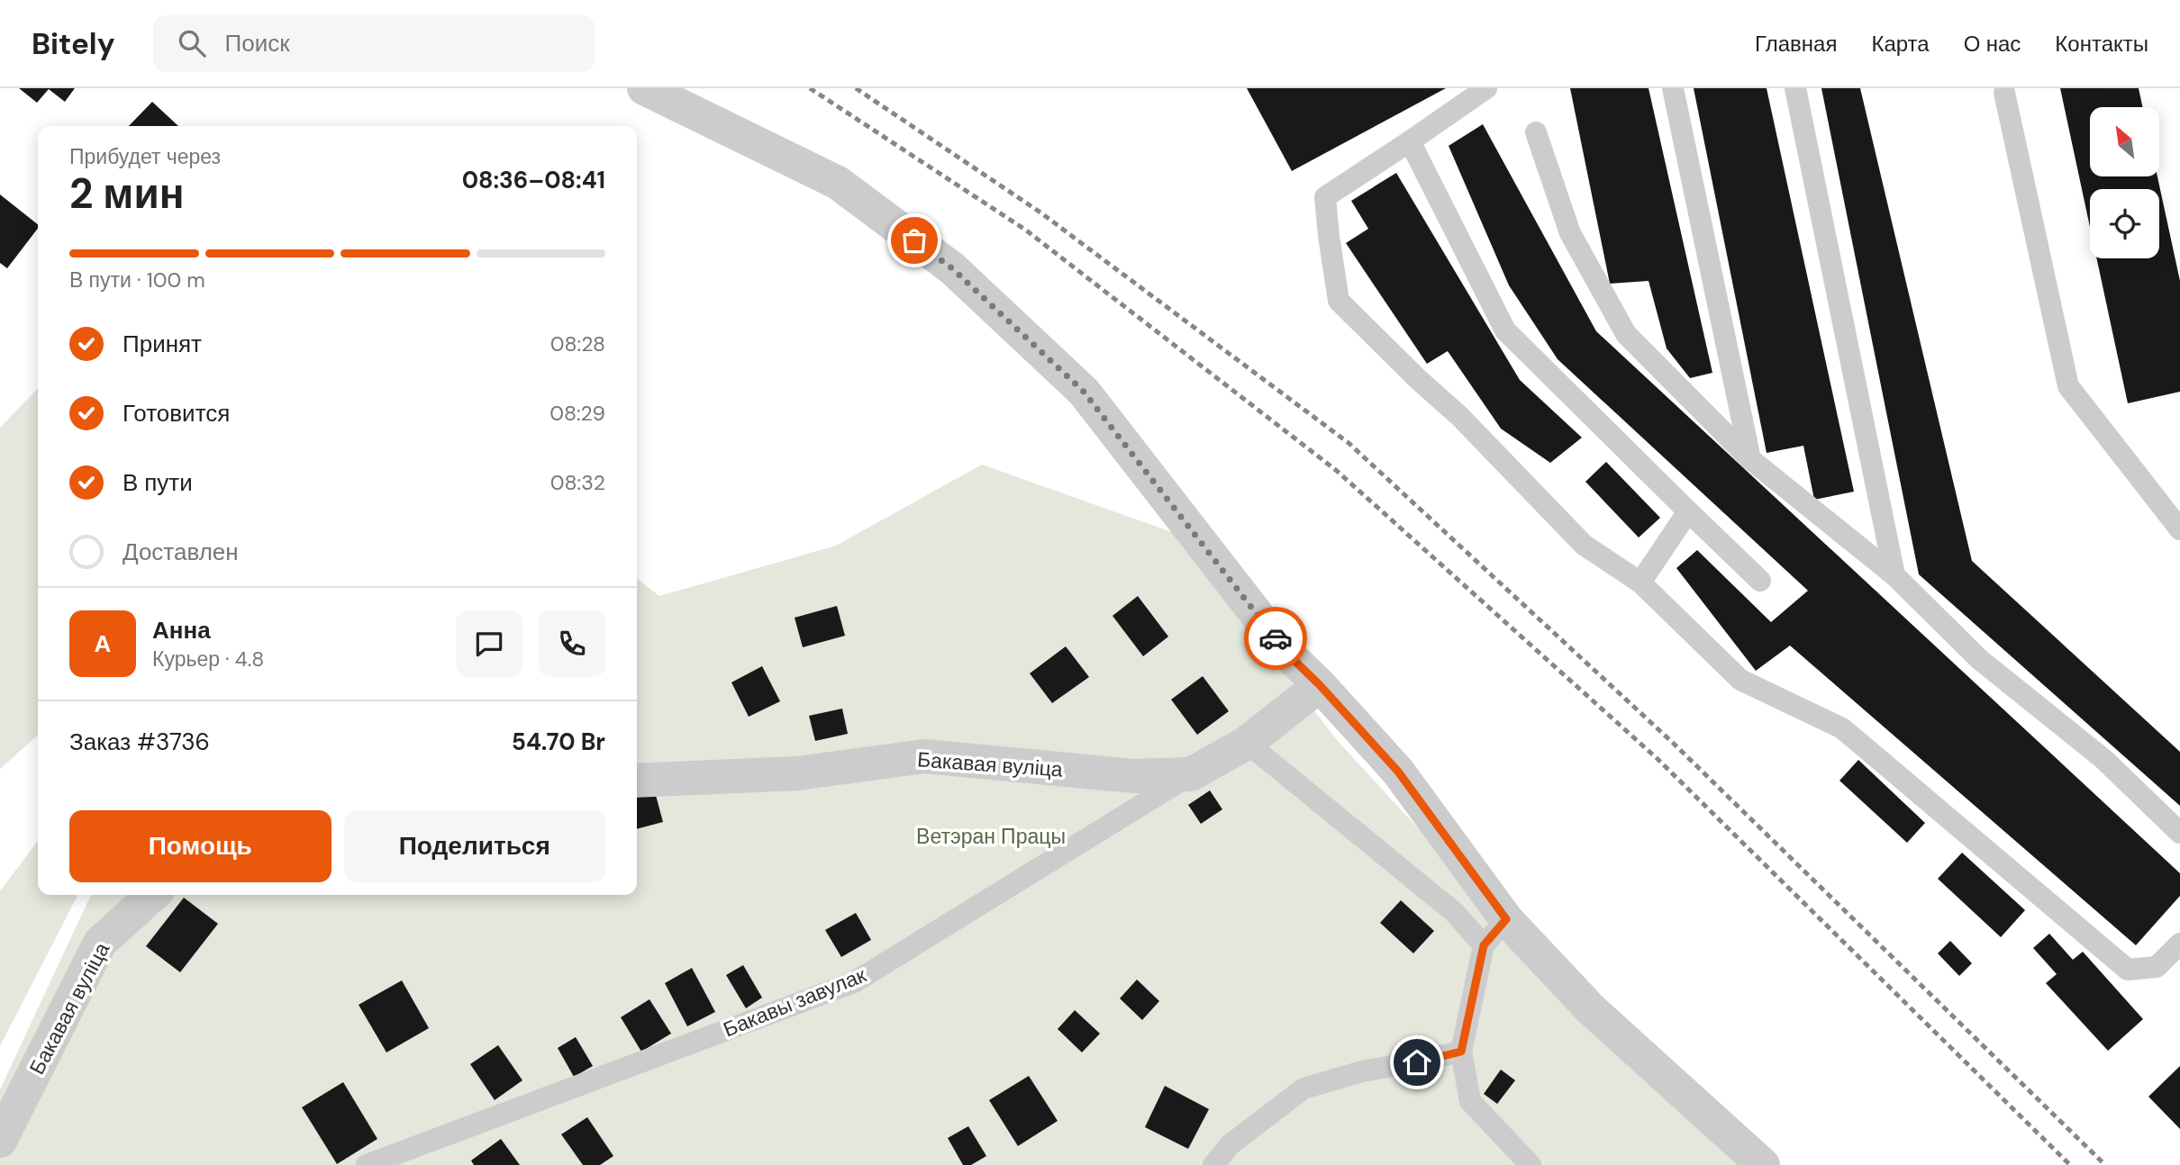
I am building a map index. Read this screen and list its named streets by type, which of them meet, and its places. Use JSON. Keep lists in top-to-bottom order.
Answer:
{
  "streets": {
    "street": ["Бакавая вуліца"],
    "lane": ["Бакавы завулак"]
  },
  "crossings": [
    ["Бакавая вуліца", "Бакавы завулак"]
  ],
  "parks": ["Ветэран Працы"],
  "north": "top left",
  "page": {
    "header": "Bitely",
    "search": "Поиск",
    "nav": [
      "Главная",
      "Карта",
      "О нас",
      "Контакты"
    ],
    "heading": ["2 мин", "Прибудет через", "08:36–08:41"],
    "panel": [
      "Анна",
      "Курьер · 4.8",
      "Заказ #3736",
      "54.70 Br"
    ],
    "bar": "В пути · 100 m",
    "list": [
      ["Принят", "08:28"],
      ["Готовится", "08:29"],
      ["В пути", "08:32"],
      "Доставлен"
    ],
    "round": "А",
    "buttons": ["Помощь", "Поделиться"]
  }
}
